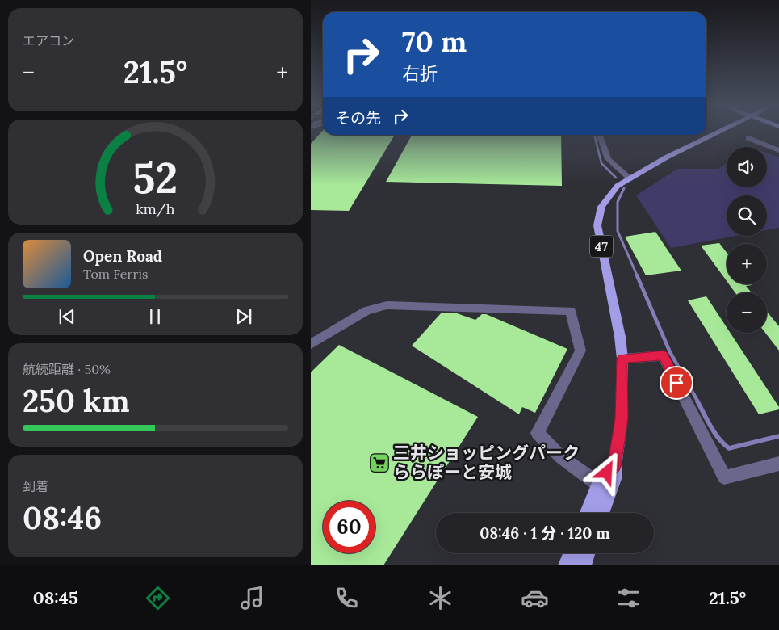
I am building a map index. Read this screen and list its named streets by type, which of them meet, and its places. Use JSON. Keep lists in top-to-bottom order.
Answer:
{
  "streets": {
    "main road": ["47"]
  },
  "places": {
    "supermarket": ["三井ショッピングパーク ららぽーと安城"]
  },
  "page": {
    "tile": [
      "エアコン",
      ["航続距離 · 50%", "250 km"],
      ["到着", "08:46"]
    ],
    "turn": ["70 m", "右折"],
    "heat": ["−", "21.5°", "+"],
    "then": "その先",
    "map_buttons": ["+", "−"],
    "song": ["Open Road", "Tom Ferris"],
    "limit": "60",
    "trip": "08:46 · 1 分 · 120 m",
    "tabs": ["08:45", "21.5°"],
    "gauge": ["52", "km/h"]
  }
}
